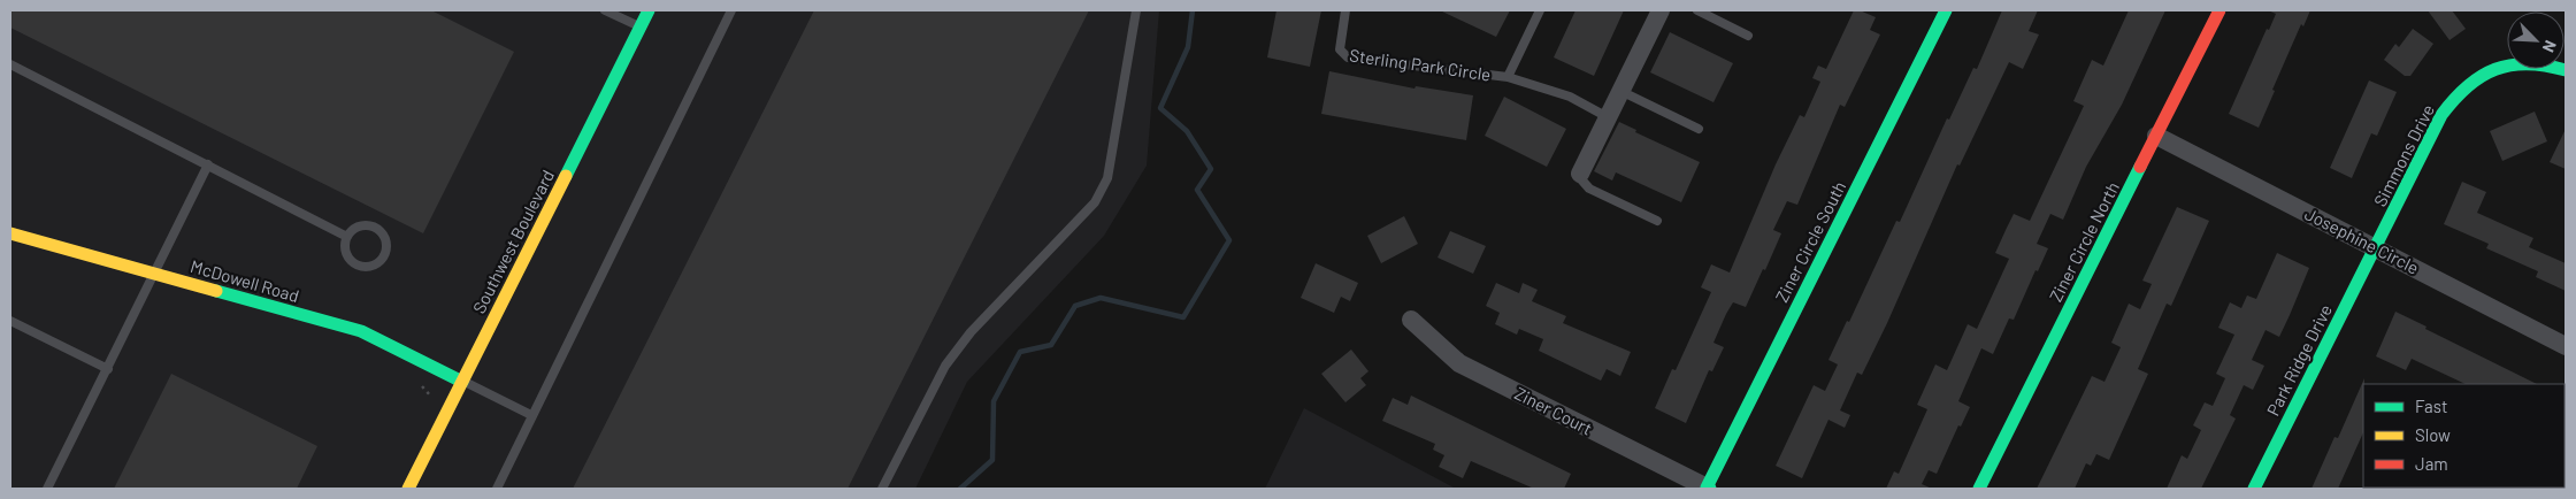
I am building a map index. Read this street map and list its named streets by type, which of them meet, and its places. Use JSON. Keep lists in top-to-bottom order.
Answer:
{
  "streets": {
    "street": [
      "Simmons Drive",
      "Josephine Circle",
      "Southwest Boulevard",
      "Ziner Circle South",
      "Ziner Circle North",
      "McDowell Road",
      "Park Ridge Drive",
      "Ziner Court"
    ],
    "lane": ["Sterling Park Circle"]
  },
  "crossings": [
    ["Simmons Drive", "Josephine Circle"],
    ["Simmons Drive", "Park Ridge Drive"],
    ["Josephine Circle", "Ziner Circle North"],
    ["Josephine Circle", "Park Ridge Drive"],
    ["Southwest Boulevard", "McDowell Road"],
    ["Ziner Circle South", "Ziner Court"]
  ],
  "legend": ["Fast", "Slow", "Jam"],
  "north": "bottom right"
}
